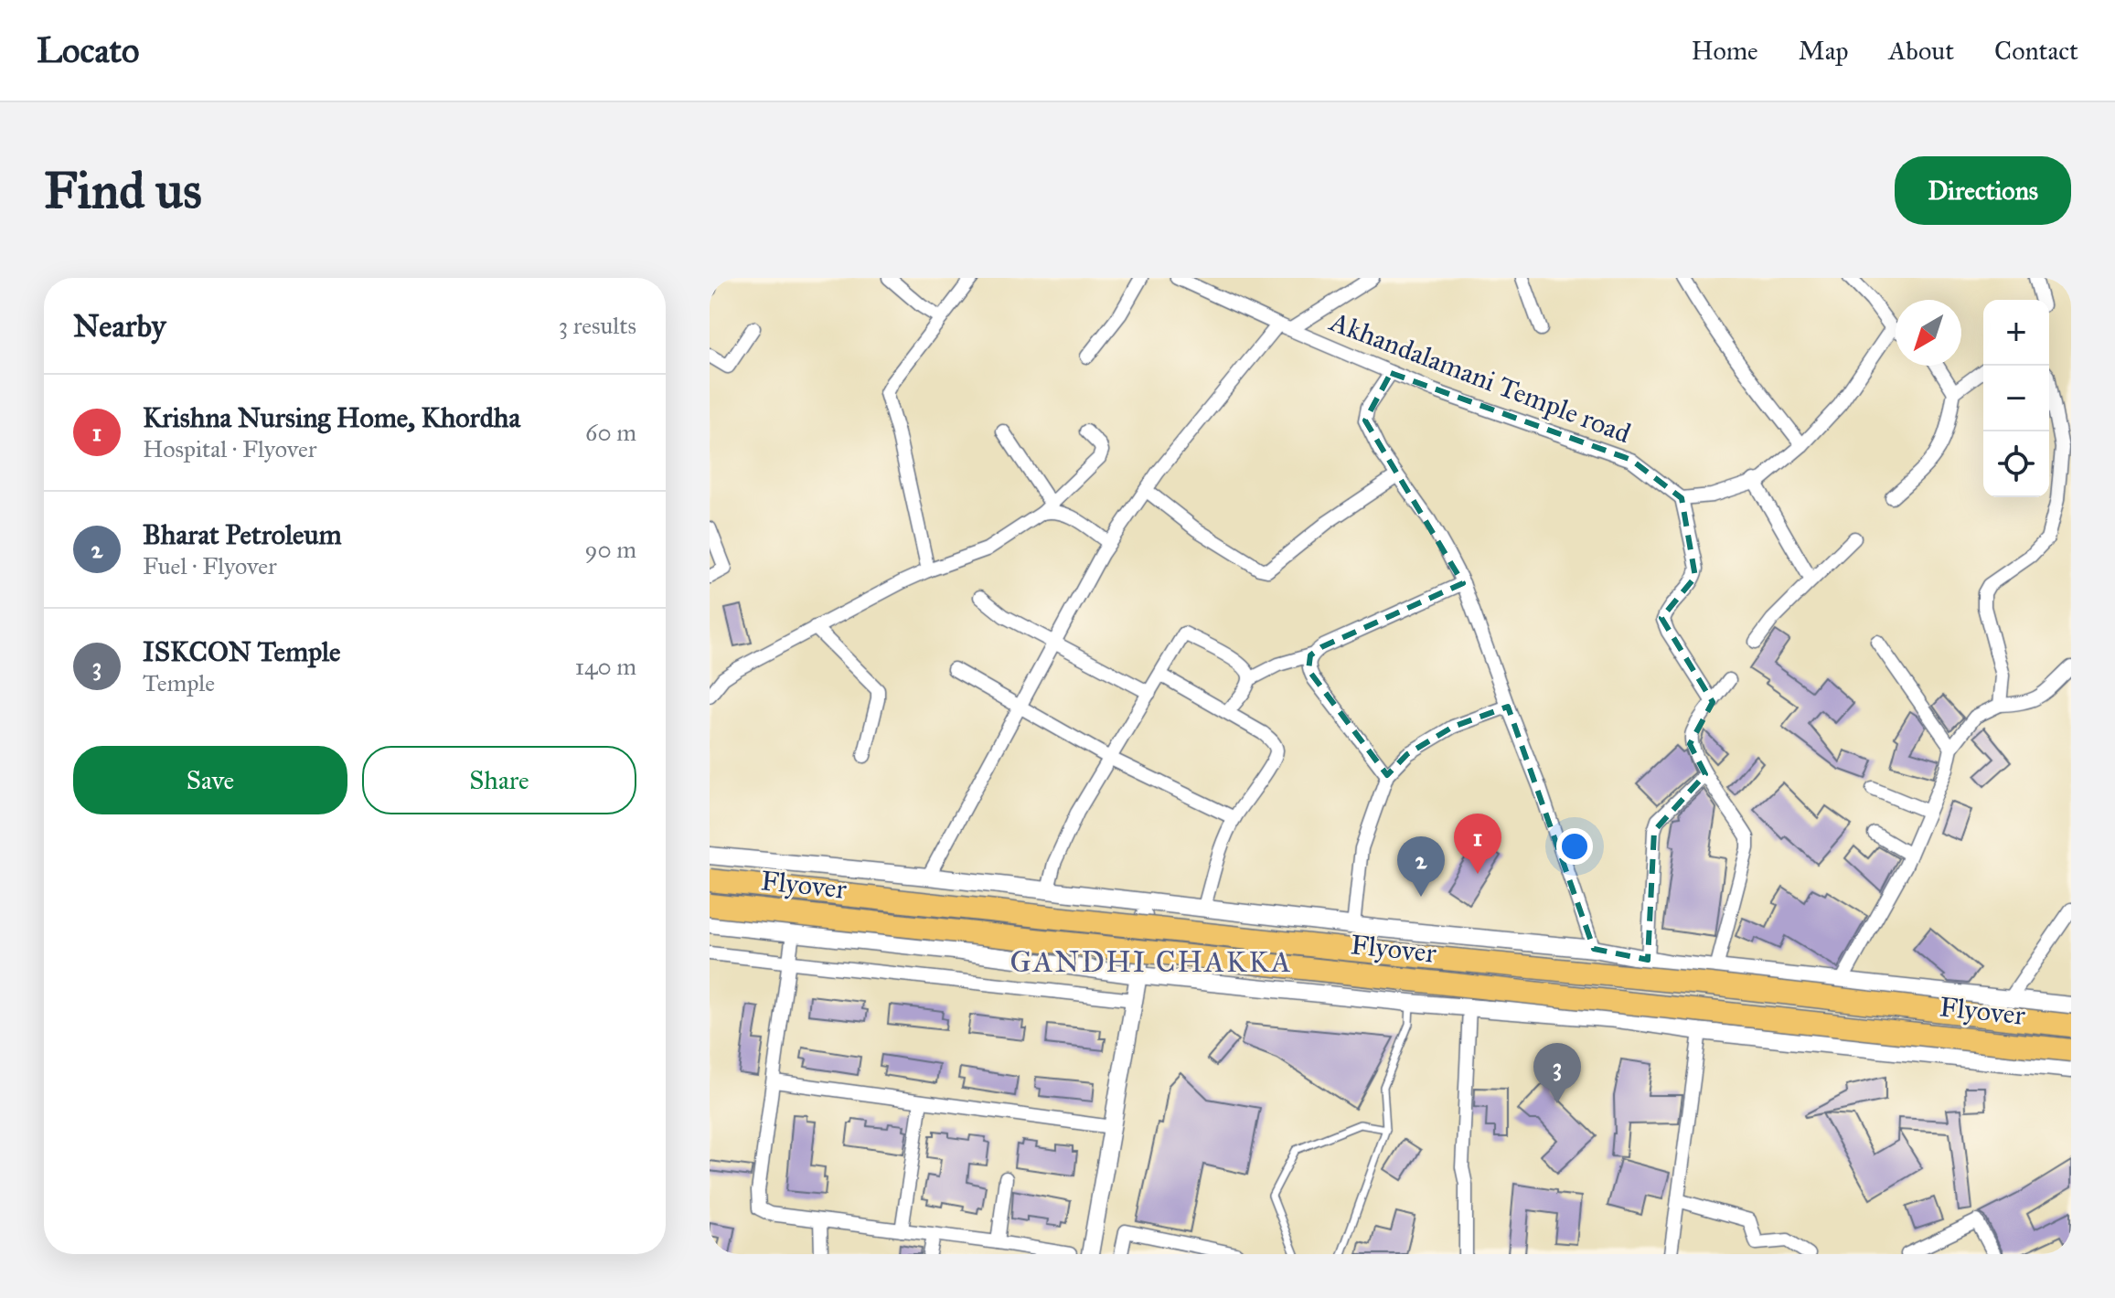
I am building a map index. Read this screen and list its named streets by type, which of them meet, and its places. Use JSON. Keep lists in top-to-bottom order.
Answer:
{
  "streets": {
    "highway": ["Flyover"],
    "street": ["Akhandalamani Temple road"]
  },
  "districts": ["GANDHI CHAKKA"],
  "north": "bottom left",
  "page": {
    "header": "Locato",
    "nav": [
      "Home",
      "Map",
      "About",
      "Contact"
    ],
    "buttons": [
      "Directions",
      ["Save", "Share"]
    ],
    "title": "Find us",
    "heading": ["Nearby", "3 results"],
    "map_buttons": ["+", "−"],
    "list": [
      {
        "mark": "1",
        "name": "Krishna Nursing Home, Khordha",
        "note": "Hospital · Flyover",
        "value": "60 m"
      },
      {
        "mark": "2",
        "name": "Bharat Petroleum",
        "note": "Fuel · Flyover",
        "value": "90 m"
      },
      {
        "mark": "3",
        "name": "ISKCON Temple",
        "note": "Temple",
        "value": "140 m"
      }
    ],
    "pins": ["1", "2", "3"]
  }
}
